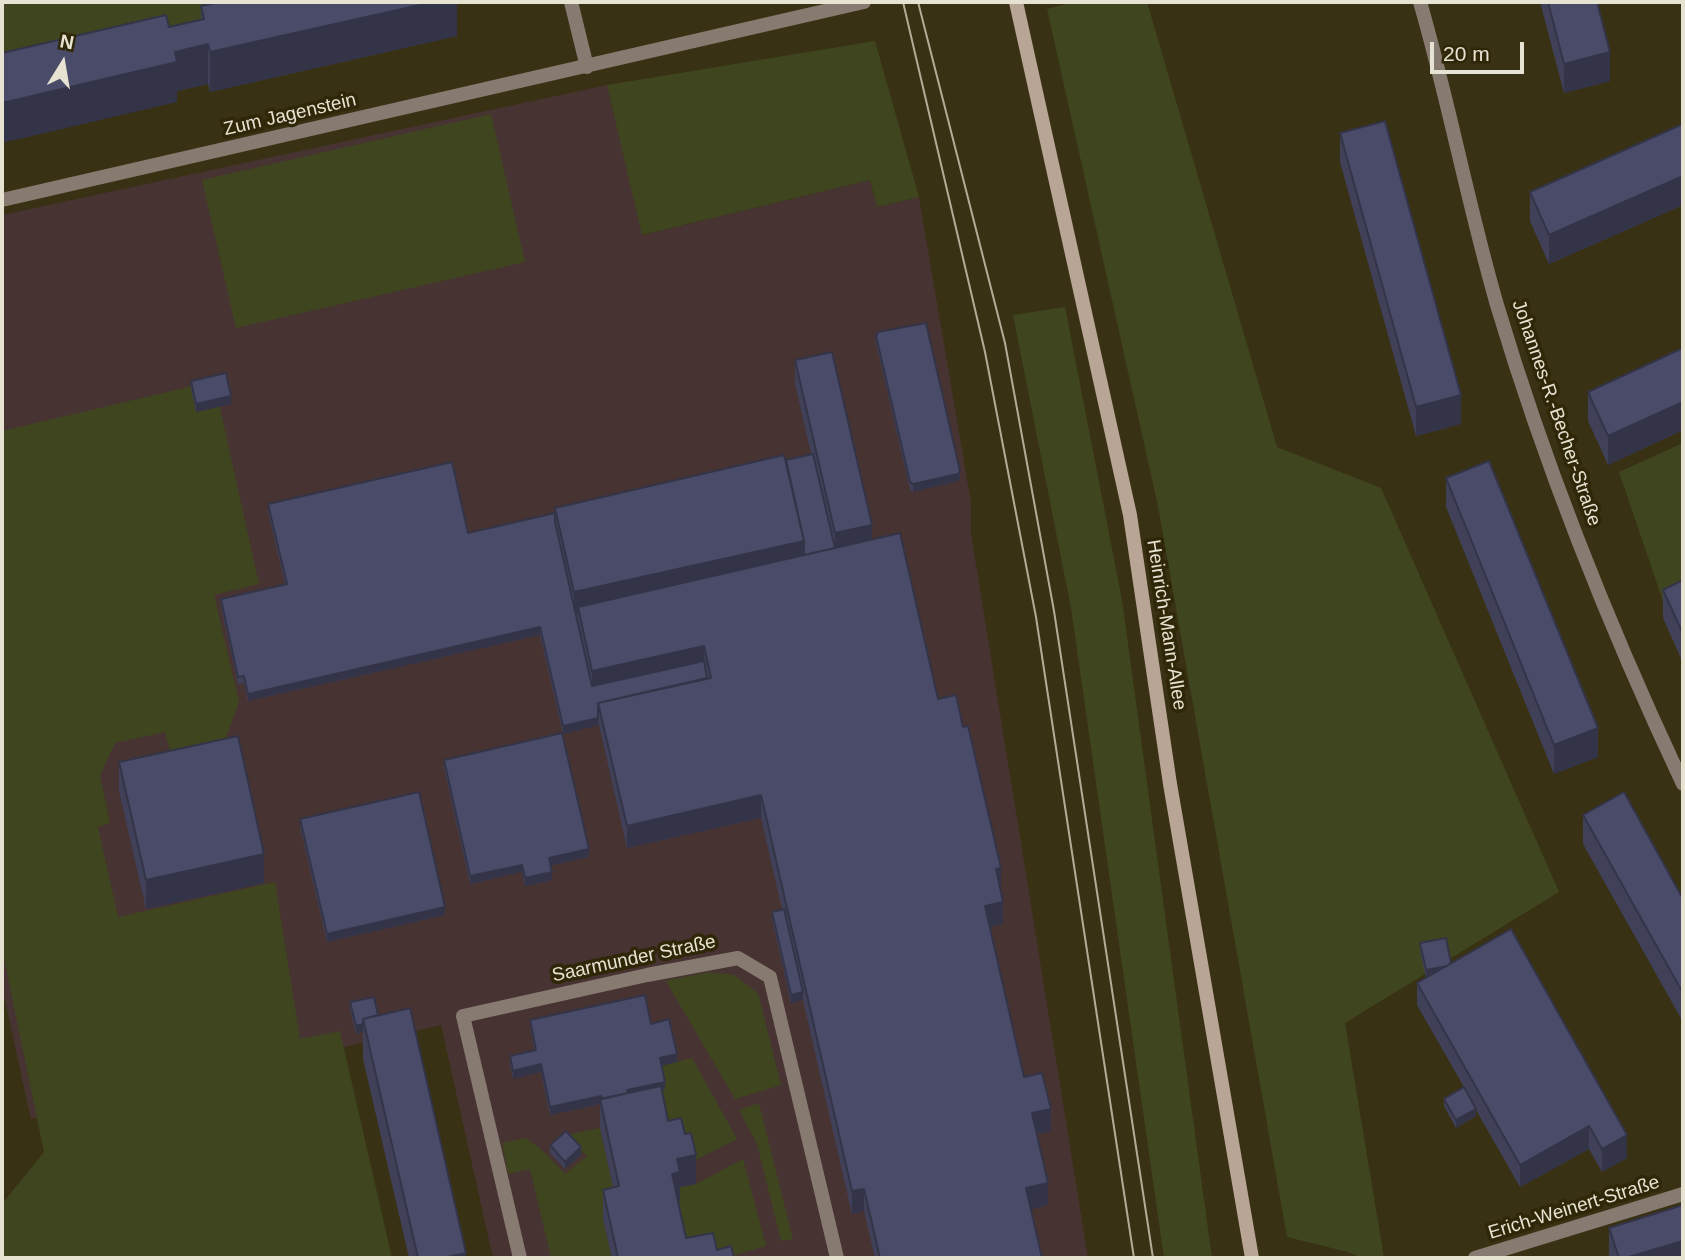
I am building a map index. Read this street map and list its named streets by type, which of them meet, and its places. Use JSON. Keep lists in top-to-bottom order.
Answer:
{
  "streets": {
    "main road": ["Heinrich-Mann-Allee"],
    "street": [
      "Zum Jagenstein",
      "Johannes-R.-Becher-Straße",
      "Saarmunder Straße",
      "Erich-Weinert-Straße"
    ]
  },
  "scale_bar": "20 m",
  "north": "top"
}
